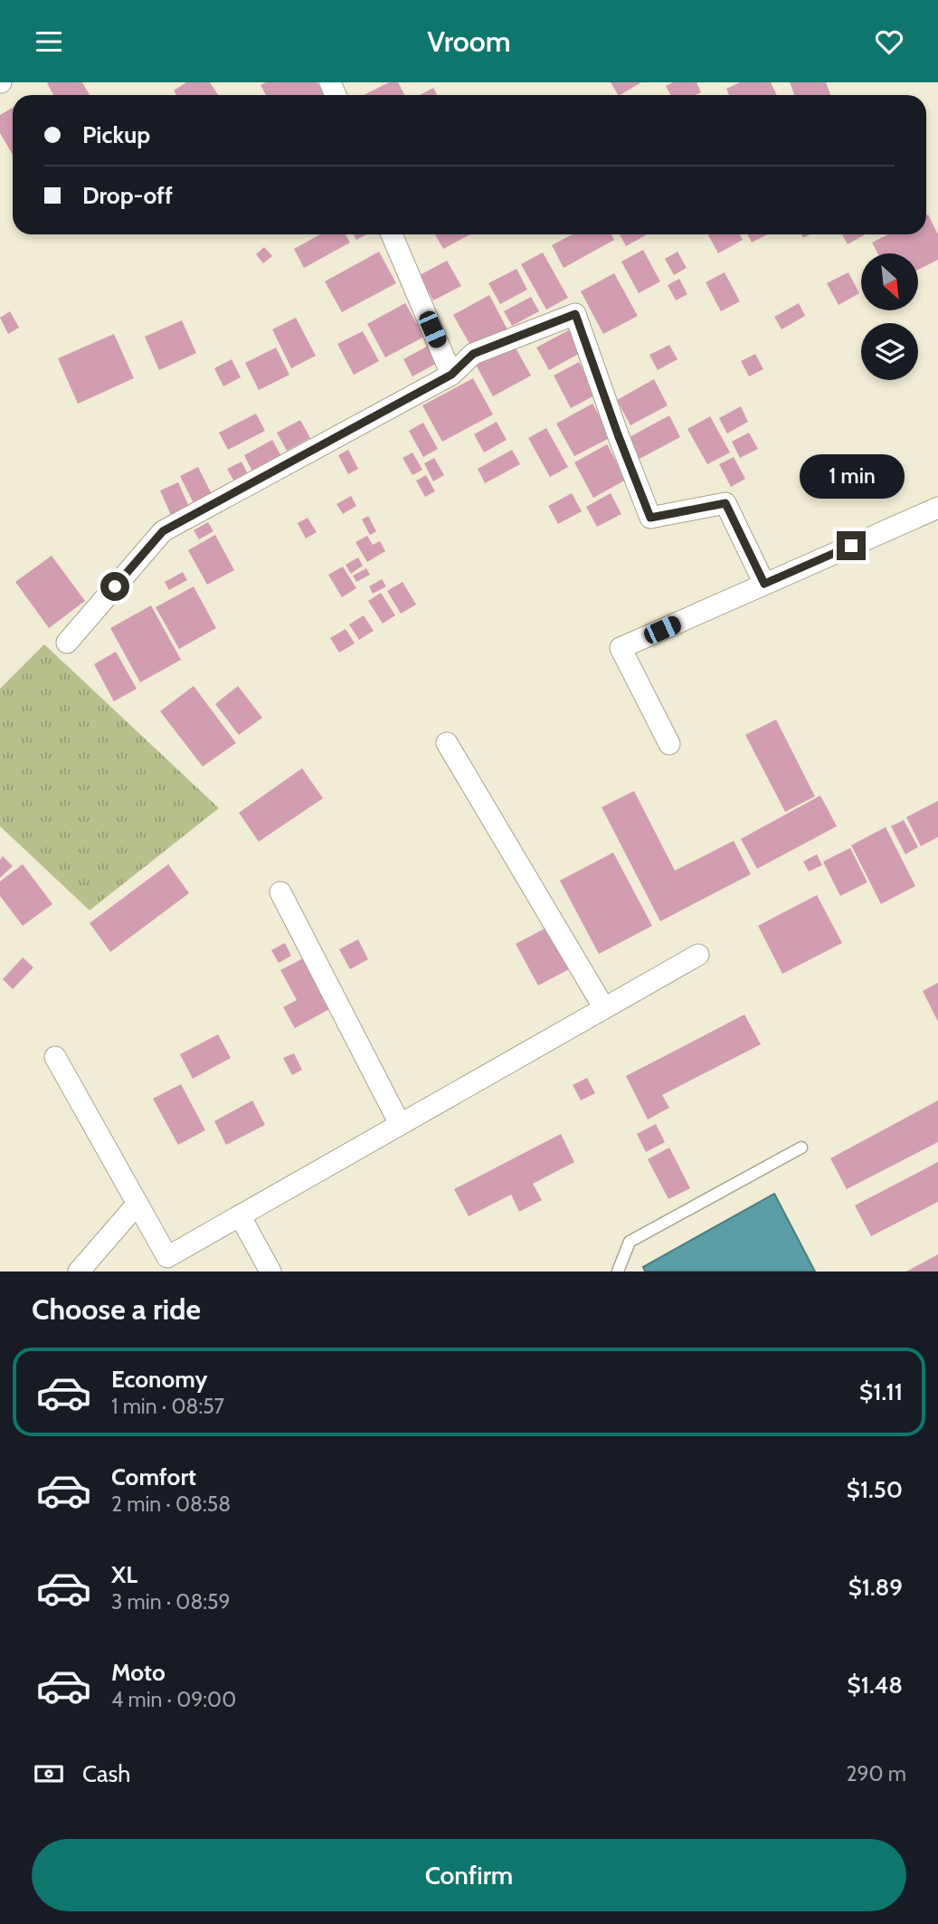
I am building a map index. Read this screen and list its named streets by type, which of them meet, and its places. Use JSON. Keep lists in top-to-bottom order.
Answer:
{
  "north": "bottom right",
  "page": {
    "header": "Vroom",
    "banner": ["Pickup", "Drop-off"],
    "bubble": "1 min",
    "heading": "Choose a ride",
    "list": [
      {
        "name": "Economy",
        "note": "1 min · 08:57",
        "value": "$1.11"
      },
      {
        "name": "Comfort",
        "note": "2 min · 08:58",
        "value": "$1.50"
      },
      {
        "name": "XL",
        "note": "3 min · 08:59",
        "value": "$1.89"
      },
      {
        "name": "Moto",
        "note": "4 min · 09:00",
        "value": "$1.48"
      }
    ],
    "pay": ["Cash", "290 m"],
    "buttons": "Confirm"
  }
}
